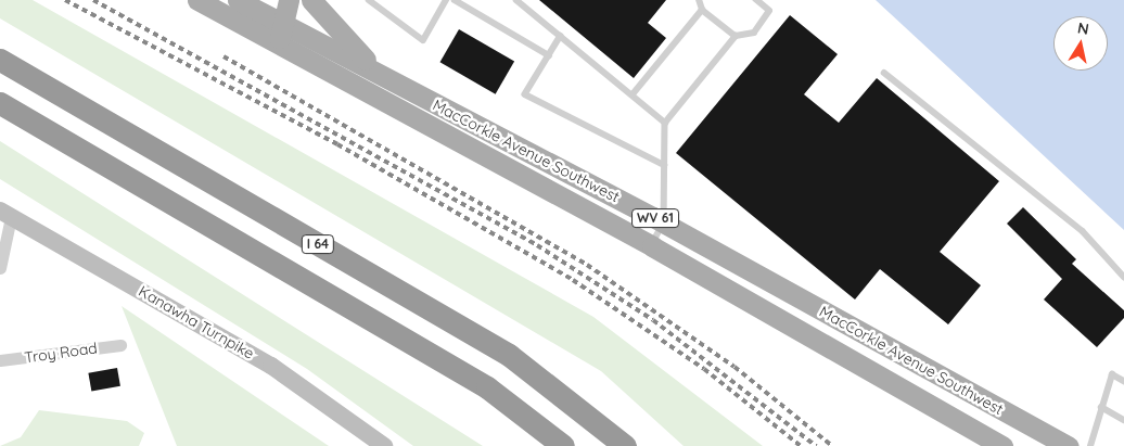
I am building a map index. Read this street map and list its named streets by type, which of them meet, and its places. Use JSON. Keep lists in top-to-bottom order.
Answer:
{
  "streets": {
    "highway": ["I 64"],
    "main road": ["MacCorkle Avenue Southwest", "WV 61", "Kanawha Turnpike"],
    "street": ["Troy Road"]
  },
  "north": "top"
}
